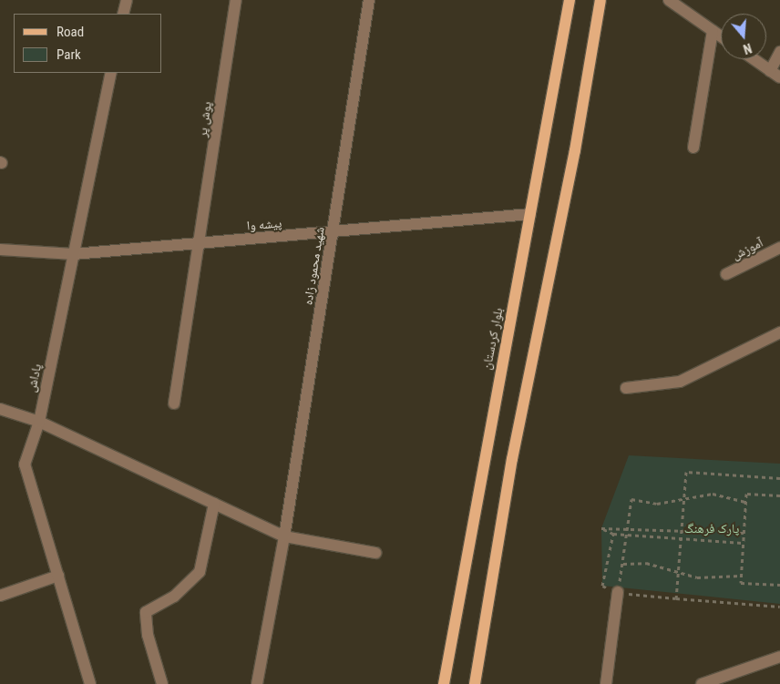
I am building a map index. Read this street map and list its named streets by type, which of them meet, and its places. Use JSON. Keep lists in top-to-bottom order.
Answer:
{
  "streets": {
    "main road": ["بلوار کردستان"],
    "street": [
      "پوش پر",
      "پیشه وا",
      "آموزش",
      "شهید محمود زاده",
      "پاداش"
    ]
  },
  "crossings": [
    ["پوش پر", "پیشه وا"],
    ["پیشه وا", "شهید محمود زاده"],
    ["پیشه وا", "بلوار کردستان"],
    ["پیشه وا", "پاداش"]
  ],
  "parks": ["پارک فرهنگ"],
  "legend": ["Road", "Park"],
  "north": "bottom"
}
